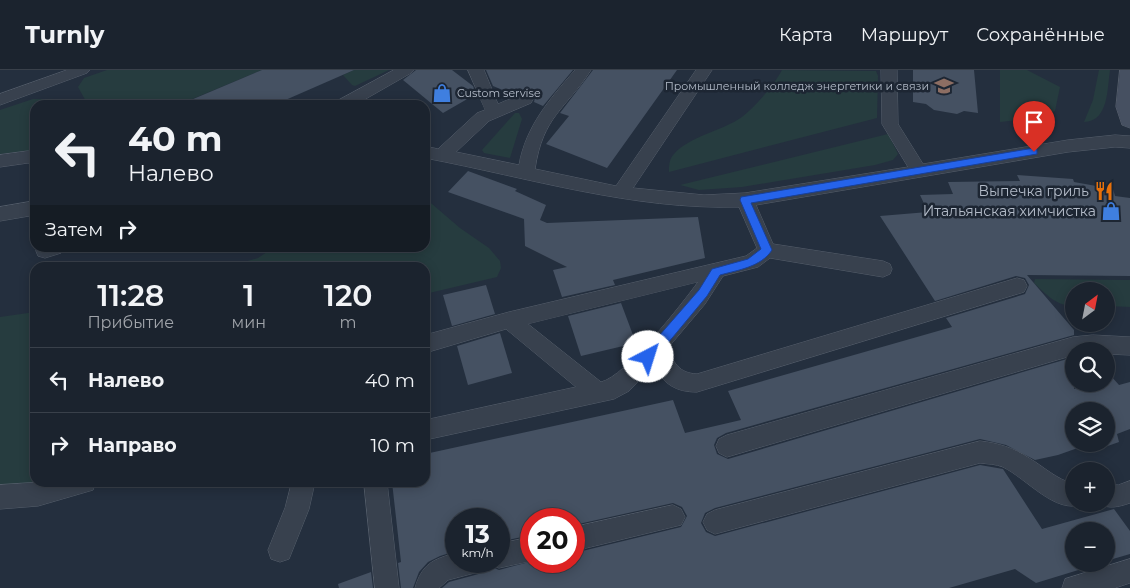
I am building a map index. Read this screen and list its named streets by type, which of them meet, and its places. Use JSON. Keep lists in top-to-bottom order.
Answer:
{
  "places": {
    "school or university": ["Промышленный колледж энергетики и связи"],
    "shop": ["Custom servise", "Итальянская химчистка"],
    "restaurant": ["Выпечка гриль"]
  },
  "north": "top right",
  "page": {
    "header": "Turnly",
    "nav": ["Карта", "Маршрут", "Сохранённые"],
    "turn": ["40 m", "Налево"],
    "then": "Затем",
    "eta": [
      "11:28",
      "Прибытие",
      "1",
      "мин",
      "120",
      "m"
    ],
    "map_buttons": ["+", "−"],
    "list": [
      {
        "name": "Налево",
        "value": "40 m"
      },
      {
        "name": "Направо",
        "value": "10 m"
      }
    ],
    "speed": "13 km/h",
    "limit": "20"
  }
}
